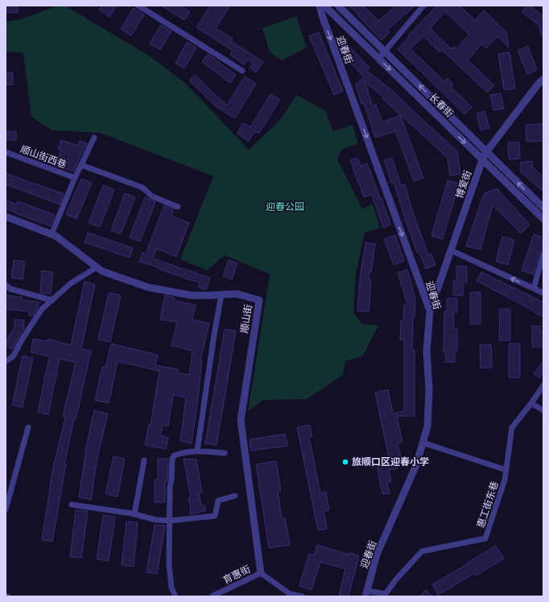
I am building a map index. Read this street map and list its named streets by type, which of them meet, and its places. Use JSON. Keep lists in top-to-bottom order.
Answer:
{
  "streets": {
    "street": [
      "迎春街",
      "长春街",
      "顺山街西巷",
      "博爱街",
      "顺山街",
      "惠工街东巷",
      "育惠街"
    ]
  },
  "crossings": [
    ["迎春街", "博爱街"],
    ["迎春街", "惠工街东巷"],
    ["长春街", "博爱街"],
    ["顺山街", "育惠街"]
  ],
  "one_way": ["迎春街"],
  "parks": ["迎春公园"],
  "places": ["旅顺口区迎春小学"]
}
